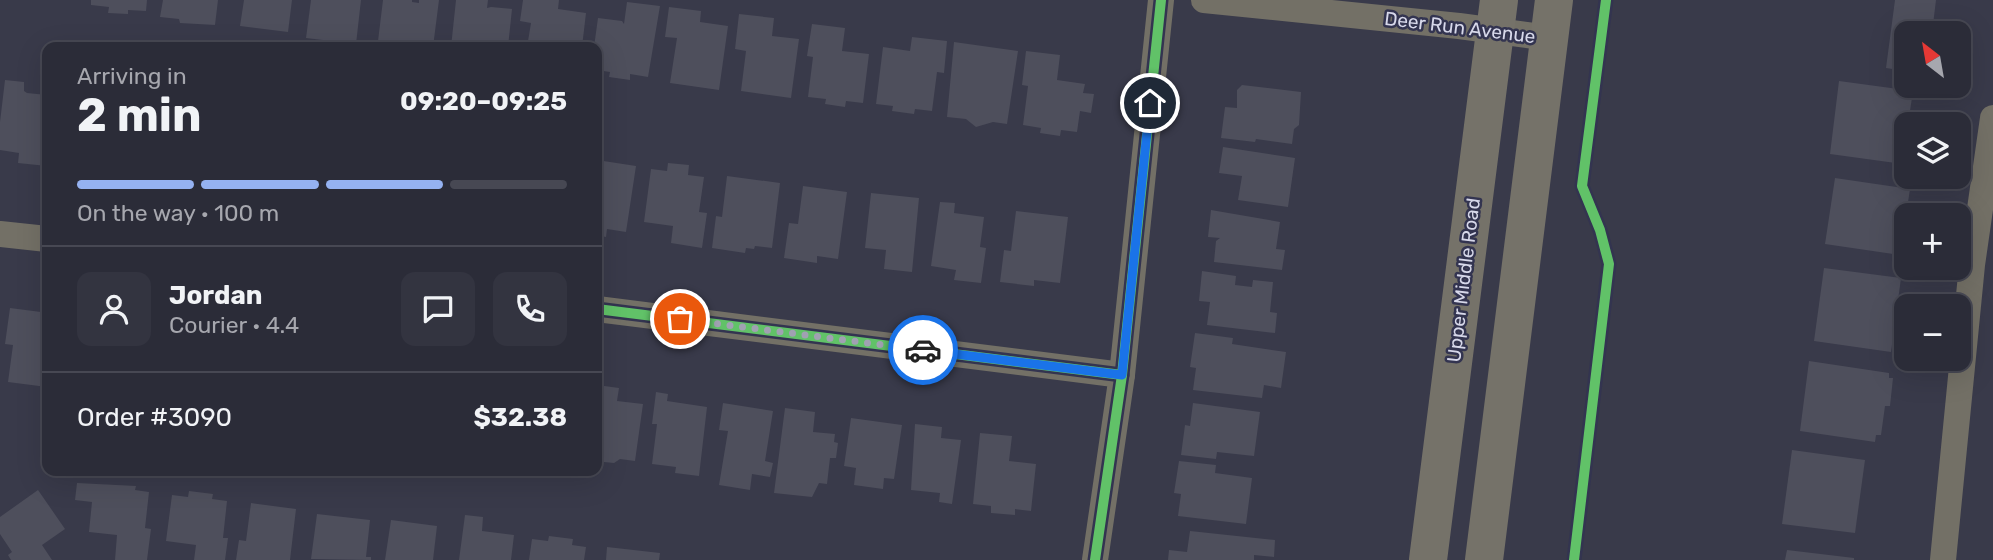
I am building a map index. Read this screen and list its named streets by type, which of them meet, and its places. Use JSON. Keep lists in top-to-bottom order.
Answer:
{
  "streets": {
    "main road": ["Upper Middle Road"],
    "street": ["Deer Run Avenue"]
  },
  "crossings": [
    ["Deer Run Avenue", "Upper Middle Road"]
  ],
  "north": "top left",
  "page": {
    "map_buttons": ["+", "−"],
    "heading": ["2 min", "Arriving in", "09:20–09:25"],
    "panel": [
      "Jordan",
      "Courier · 4.4",
      "Order #3090",
      "$32.38"
    ],
    "bar": "On the way · 100 m"
  }
}
